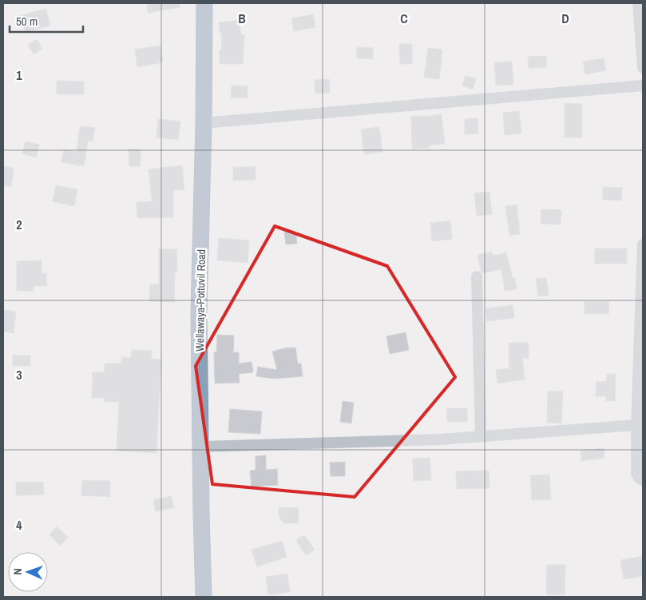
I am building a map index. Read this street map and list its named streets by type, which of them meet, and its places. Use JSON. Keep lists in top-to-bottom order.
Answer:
{
  "streets": {
    "highway": ["Wellawaya-Pottuvil Road"]
  },
  "scale_bar": "50 m",
  "north": "left",
  "grid": {
    "columns": ["B", "C", "D"],
    "rows": [
      "1",
      "2",
      "3",
      "4"
    ]
  }
}
